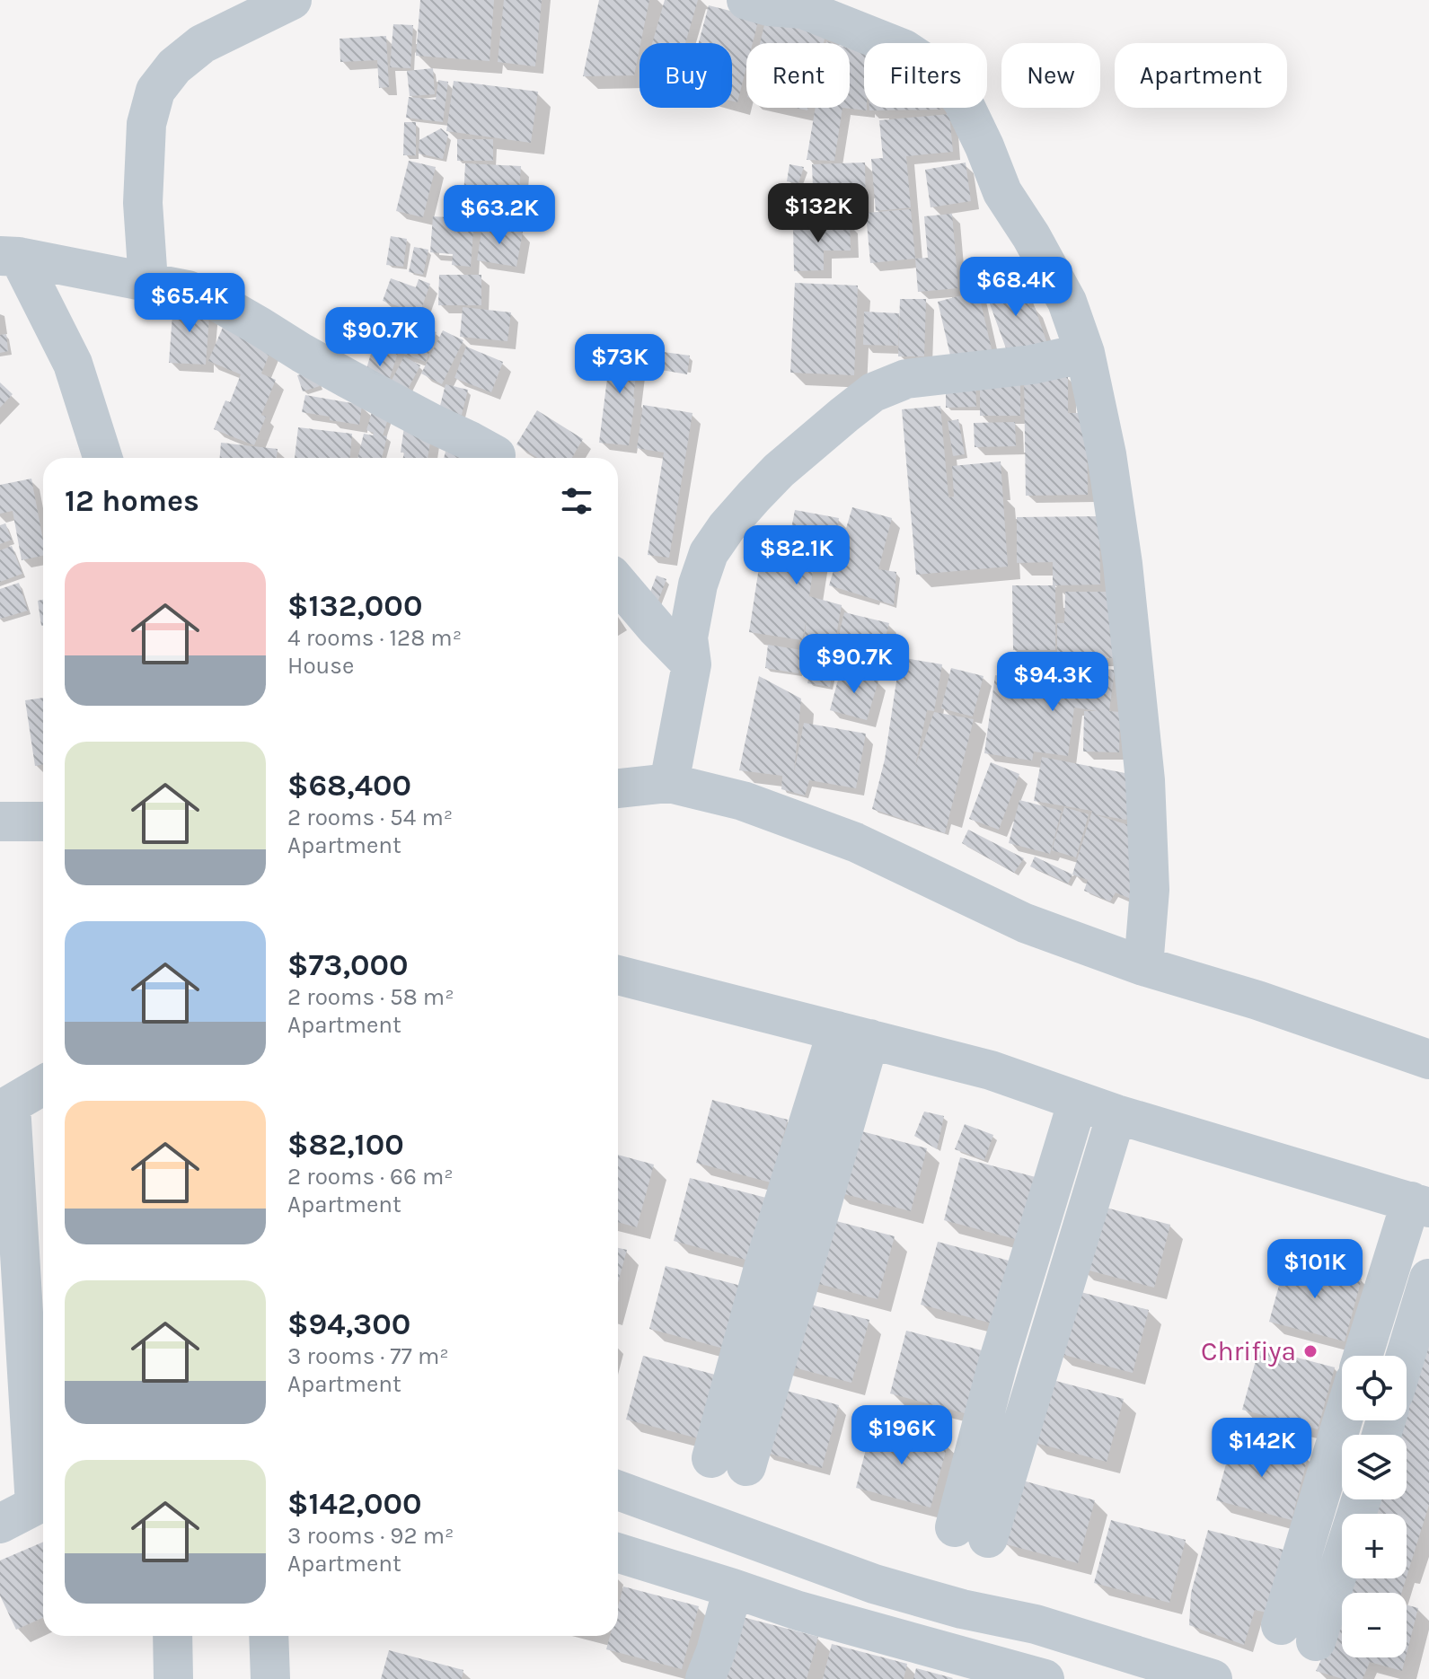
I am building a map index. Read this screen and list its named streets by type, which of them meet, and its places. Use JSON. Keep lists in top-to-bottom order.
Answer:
{
  "places": ["Chrifiya"],
  "page": {
    "chip": [
      "Buy",
      "Rent",
      "Filters",
      "New",
      "Apartment"
    ],
    "price": [
      "$132K",
      "$63.2K",
      "$68.4K",
      "$65.4K",
      "$90.7K",
      "$73K",
      "$82.1K",
      "$90.7K",
      "$94.3K",
      "$101K",
      "$196K",
      "$142K"
    ],
    "heading": "12 homes",
    "list": [
      {
        "name": "$132,000",
        "note": "4 rooms · 128 m² · House"
      },
      {
        "name": "$68,400",
        "note": "2 rooms · 54 m² · Apartment"
      },
      {
        "name": "$73,000",
        "note": "2 rooms · 58 m² · Apartment"
      },
      {
        "name": "$82,100",
        "note": "2 rooms · 66 m² · Apartment"
      },
      {
        "name": "$94,300",
        "note": "3 rooms · 77 m² · Apartment"
      },
      {
        "name": "$142,000",
        "note": "3 rooms · 92 m² · Apartment"
      }
    ],
    "map_buttons": ["+", "−"]
  }
}
